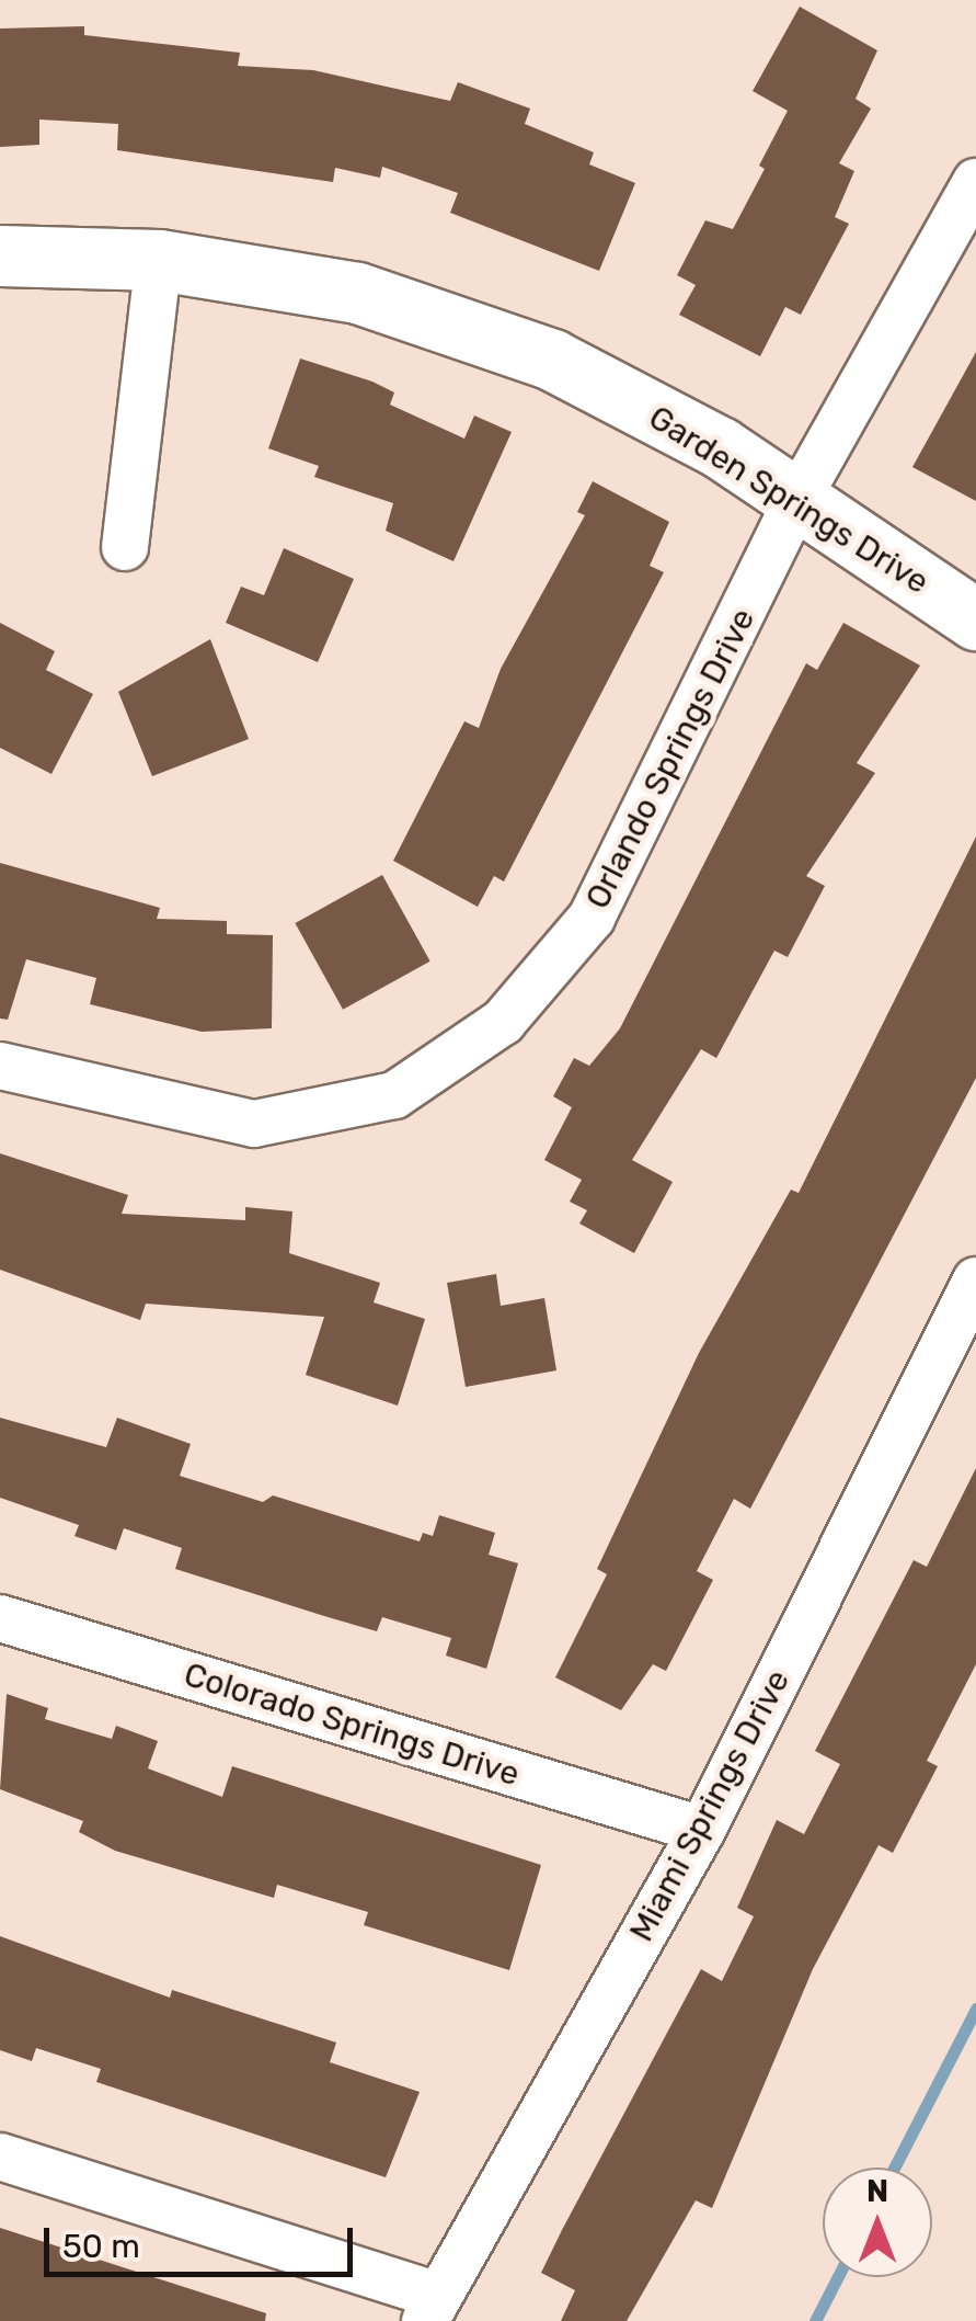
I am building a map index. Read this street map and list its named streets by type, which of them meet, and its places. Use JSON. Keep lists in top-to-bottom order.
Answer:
{
  "streets": {
    "street": [
      "Garden Springs Drive",
      "Orlando Springs Drive",
      "Colorado Springs Drive",
      "Miami Springs Drive"
    ]
  },
  "crossings": [
    ["Garden Springs Drive", "Orlando Springs Drive"],
    ["Colorado Springs Drive", "Miami Springs Drive"]
  ],
  "scale_bar": "50 m",
  "north": "top"
}
